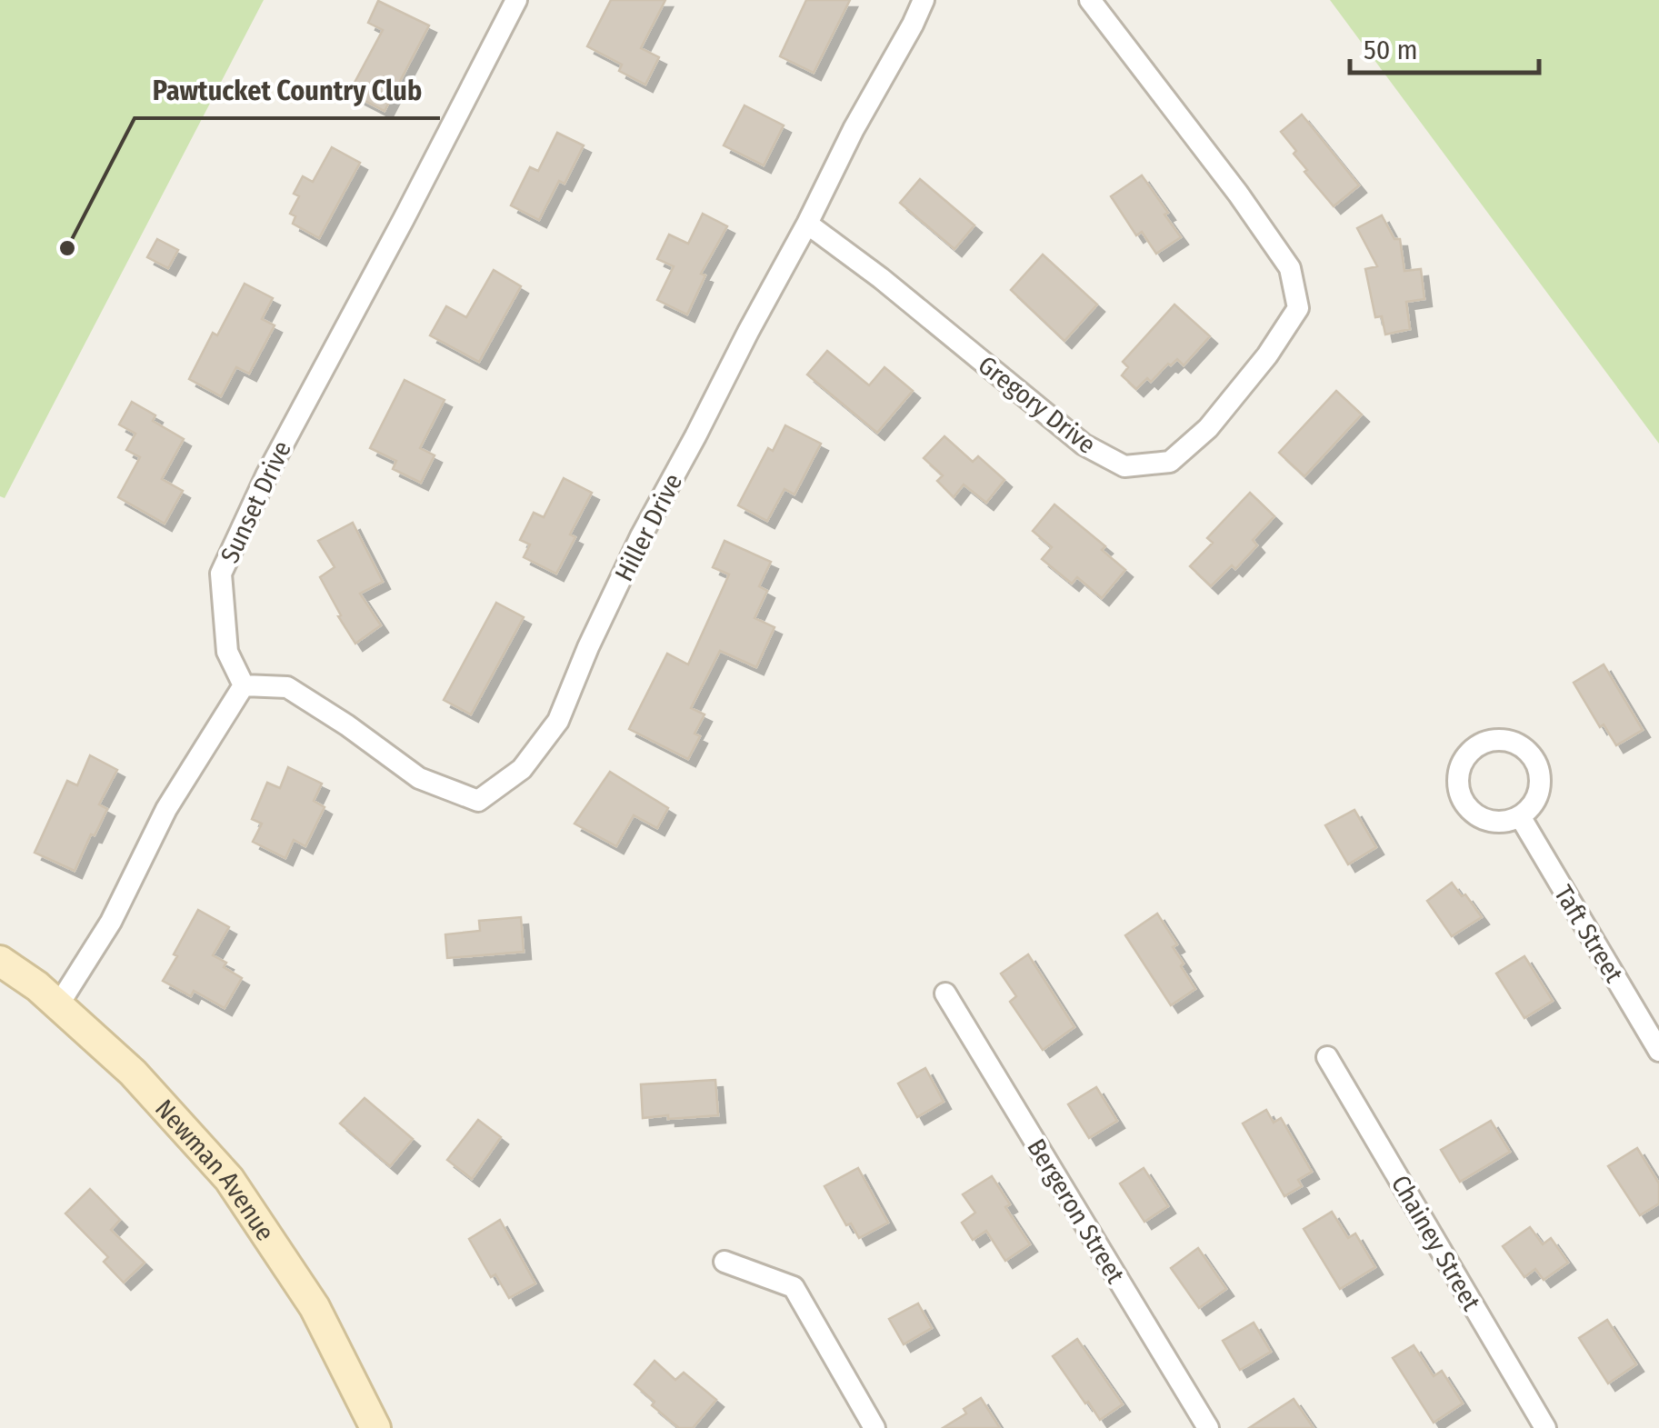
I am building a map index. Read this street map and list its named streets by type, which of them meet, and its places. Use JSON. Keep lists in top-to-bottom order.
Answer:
{
  "streets": {
    "main road": ["Newman Avenue"],
    "street": [
      "Gregory Drive",
      "Sunset Drive",
      "Hiller Drive",
      "Taft Street",
      "Bergeron Street",
      "Chainey Street"
    ]
  },
  "crossings": [
    ["Gregory Drive", "Hiller Drive"],
    ["Sunset Drive", "Hiller Drive"]
  ],
  "places": ["Pawtucket Country Club"],
  "scale_bar": "50 m"
}
